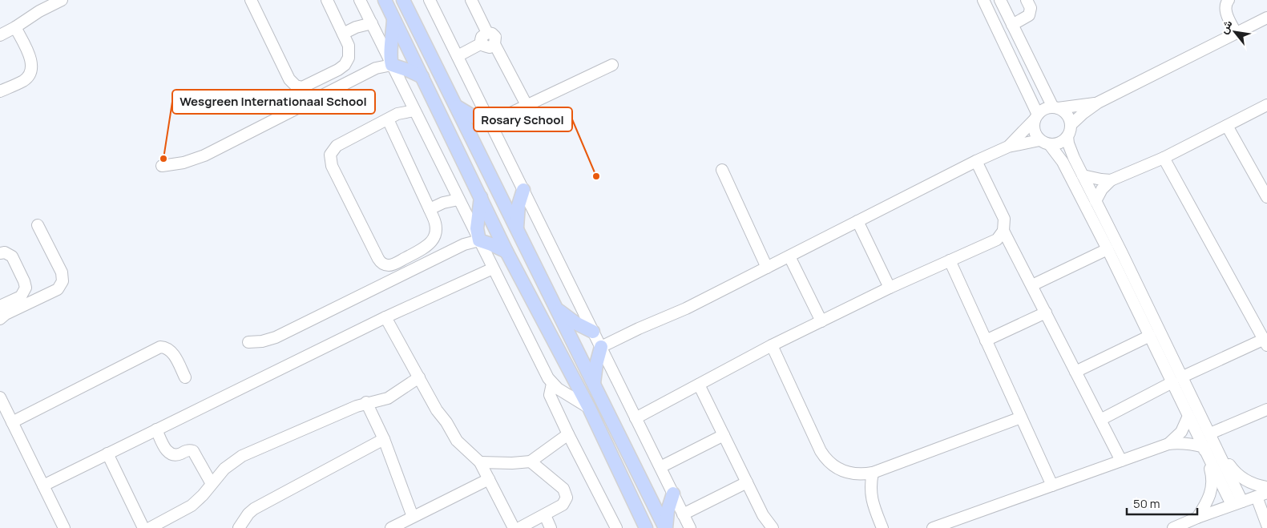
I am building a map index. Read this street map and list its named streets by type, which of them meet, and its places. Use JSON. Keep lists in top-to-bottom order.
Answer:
{
  "places": ["Wesgreen Internationaal School", "Rosary School"],
  "scale_bar": "50 m",
  "north": "top left"
}
